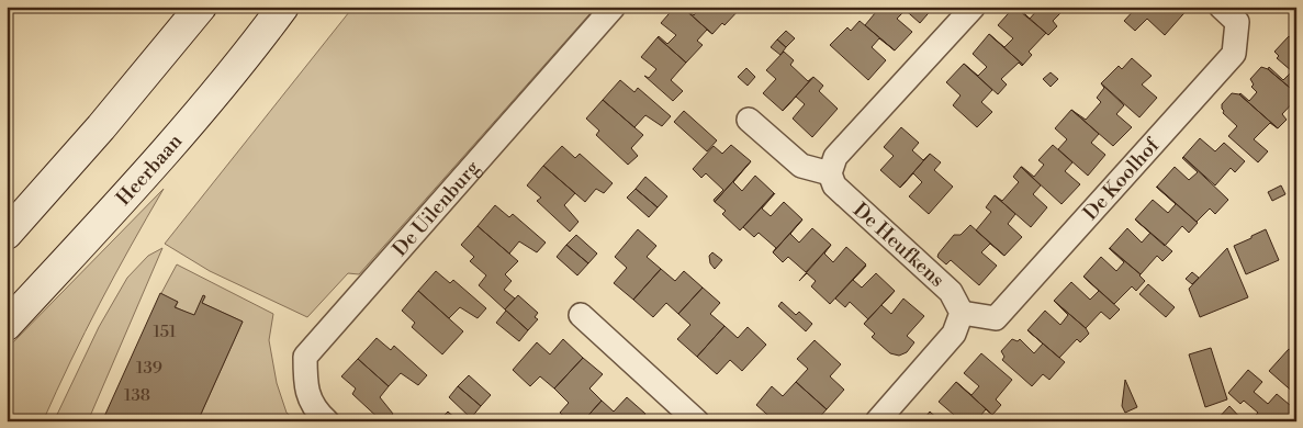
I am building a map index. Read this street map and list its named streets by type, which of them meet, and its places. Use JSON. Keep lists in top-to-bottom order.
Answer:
{
  "streets": {
    "main road": ["Heerbaan"],
    "street": ["De Koolhof", "De Uilenburg", "De Heufkens"]
  },
  "crossings": [
    ["De Koolhof", "De Heufkens"]
  ],
  "house_numbers": ["151", "139", "138"]
}
